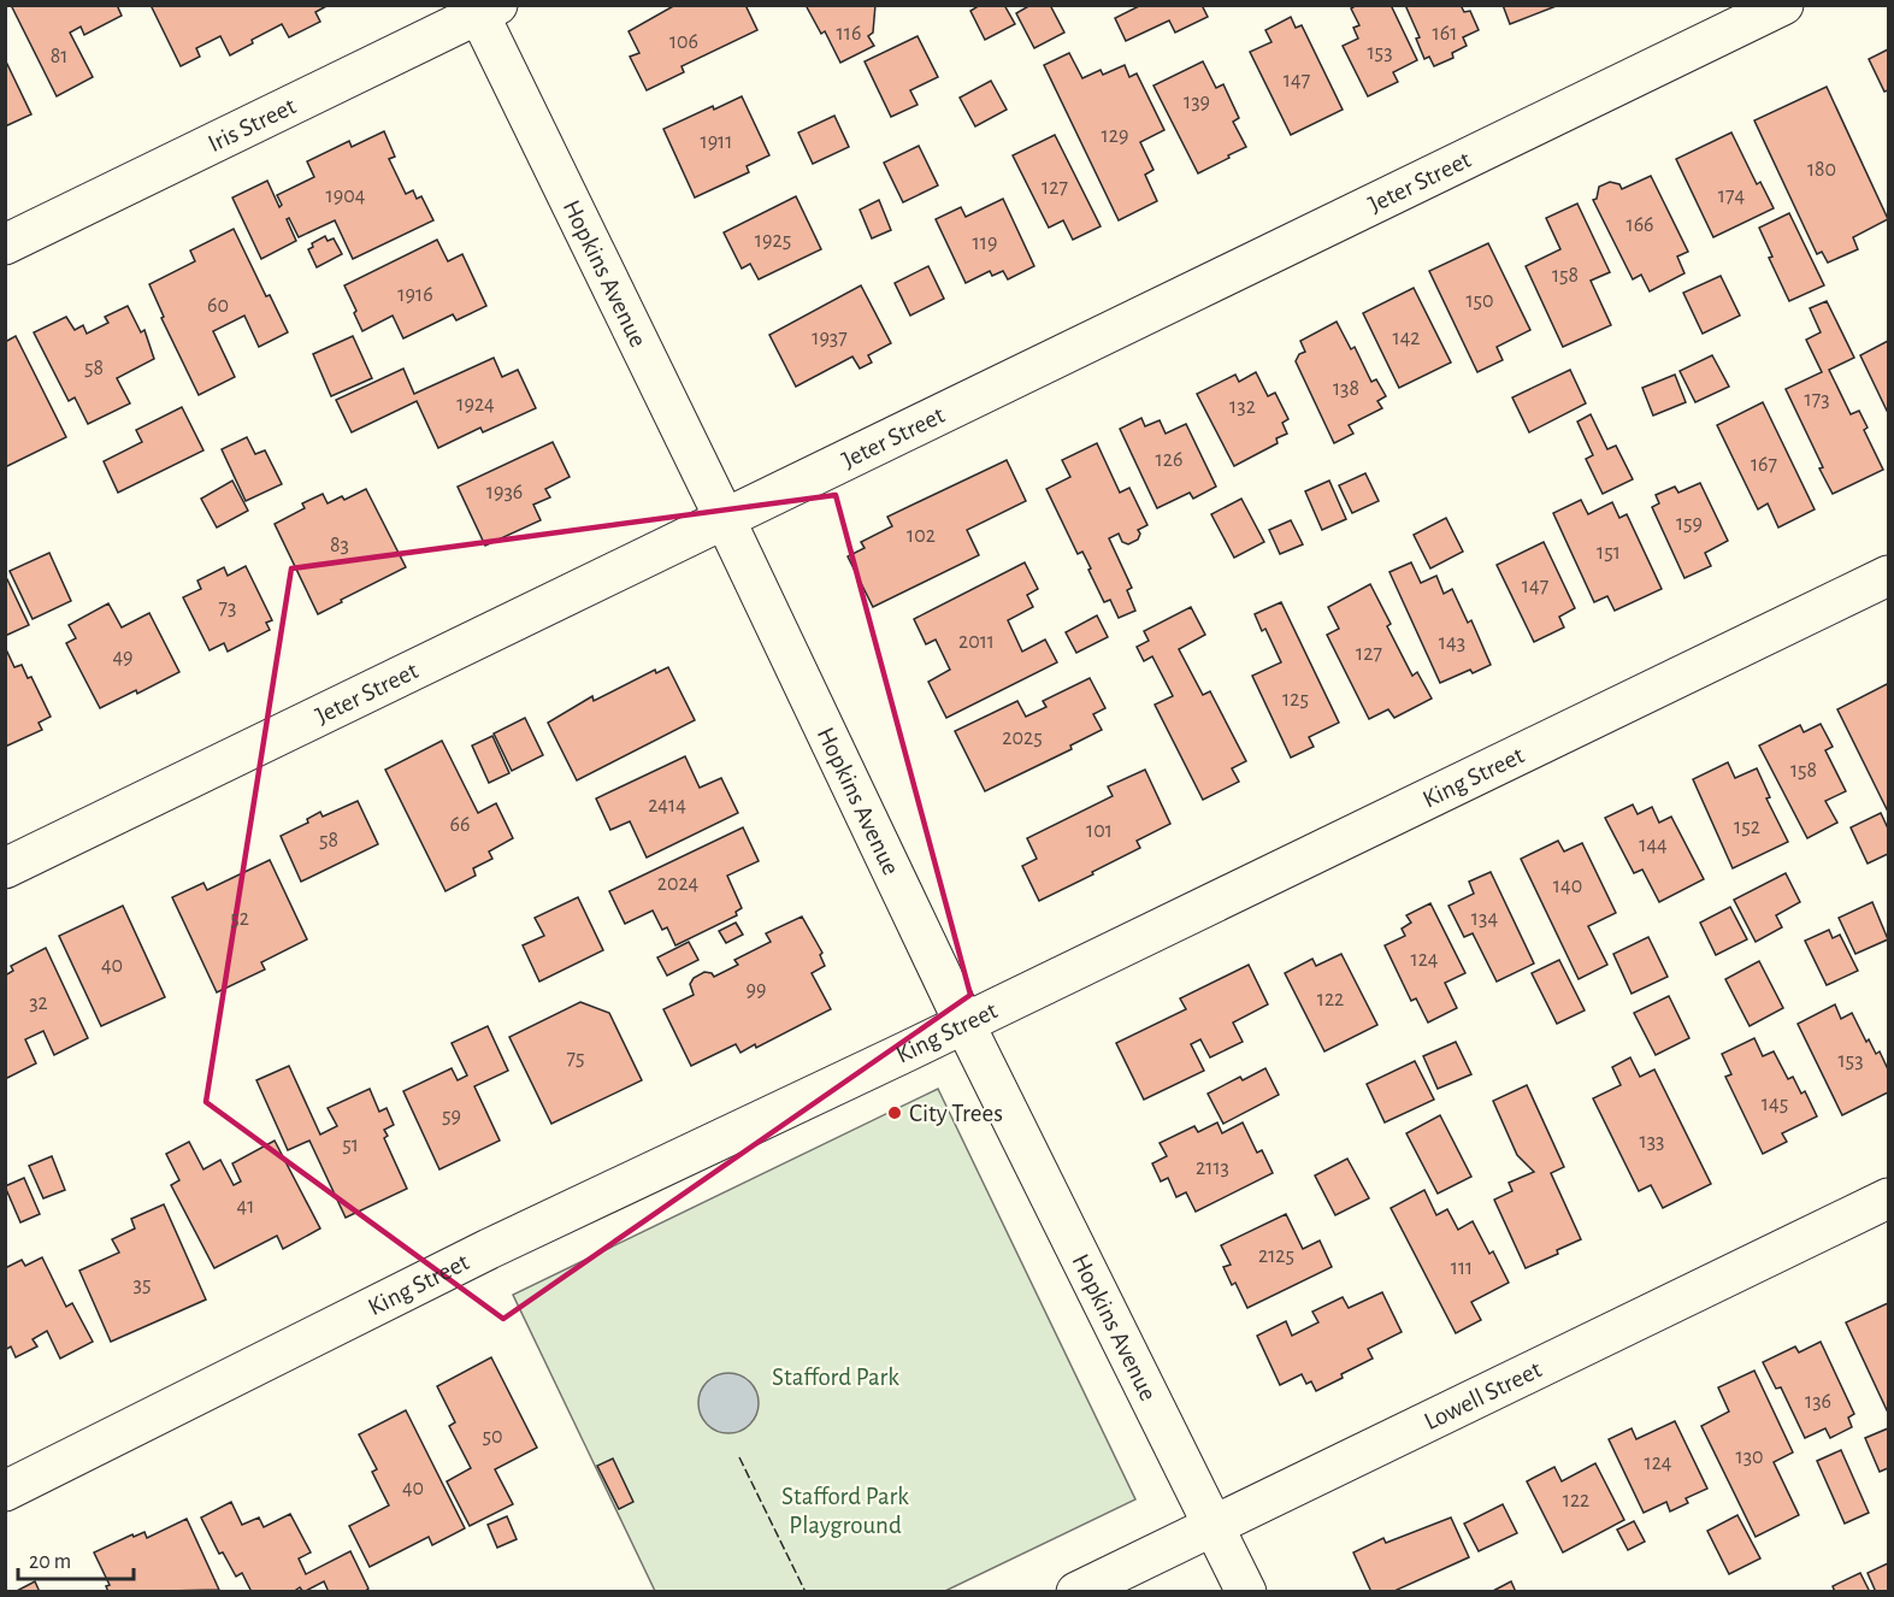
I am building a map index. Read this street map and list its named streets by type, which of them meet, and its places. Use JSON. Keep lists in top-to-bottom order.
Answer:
{
  "streets": {
    "street": [
      "Iris Street",
      "Jeter Street",
      "Hopkins Avenue",
      "King Street",
      "Lowell Street"
    ]
  },
  "crossings": [
    ["Iris Street", "Hopkins Avenue"],
    ["Jeter Street", "Hopkins Avenue"],
    ["Hopkins Avenue", "King Street"],
    ["Hopkins Avenue", "Lowell Street"]
  ],
  "parks": ["Stafford Park", "Stafford Park Playground"],
  "places": ["City Trees"],
  "house_numbers": [
    "116",
    "161",
    "106",
    "153",
    "81",
    "147",
    "139",
    "129",
    "1911",
    "180",
    "127",
    "1904",
    "174",
    "166",
    "1925",
    "119",
    "158",
    "1916",
    "150",
    "60",
    "1937",
    "142",
    "58",
    "138",
    "173",
    "1924",
    "132",
    "126",
    "167",
    "1936",
    "159",
    "102",
    "83",
    "151",
    "147",
    "73",
    "2011",
    "143",
    "127",
    "49",
    "125",
    "2025",
    "158",
    "2414",
    "66",
    "152",
    "101",
    "58",
    "144",
    "2024",
    "140",
    "52",
    "134",
    "124",
    "40",
    "99",
    "122",
    "32",
    "75",
    "153",
    "145",
    "59",
    "133",
    "51",
    "2113",
    "41",
    "2125",
    "111",
    "35",
    "136",
    "50",
    "130",
    "124",
    "40",
    "122"
  ],
  "scale_bar": "20 m"
}
